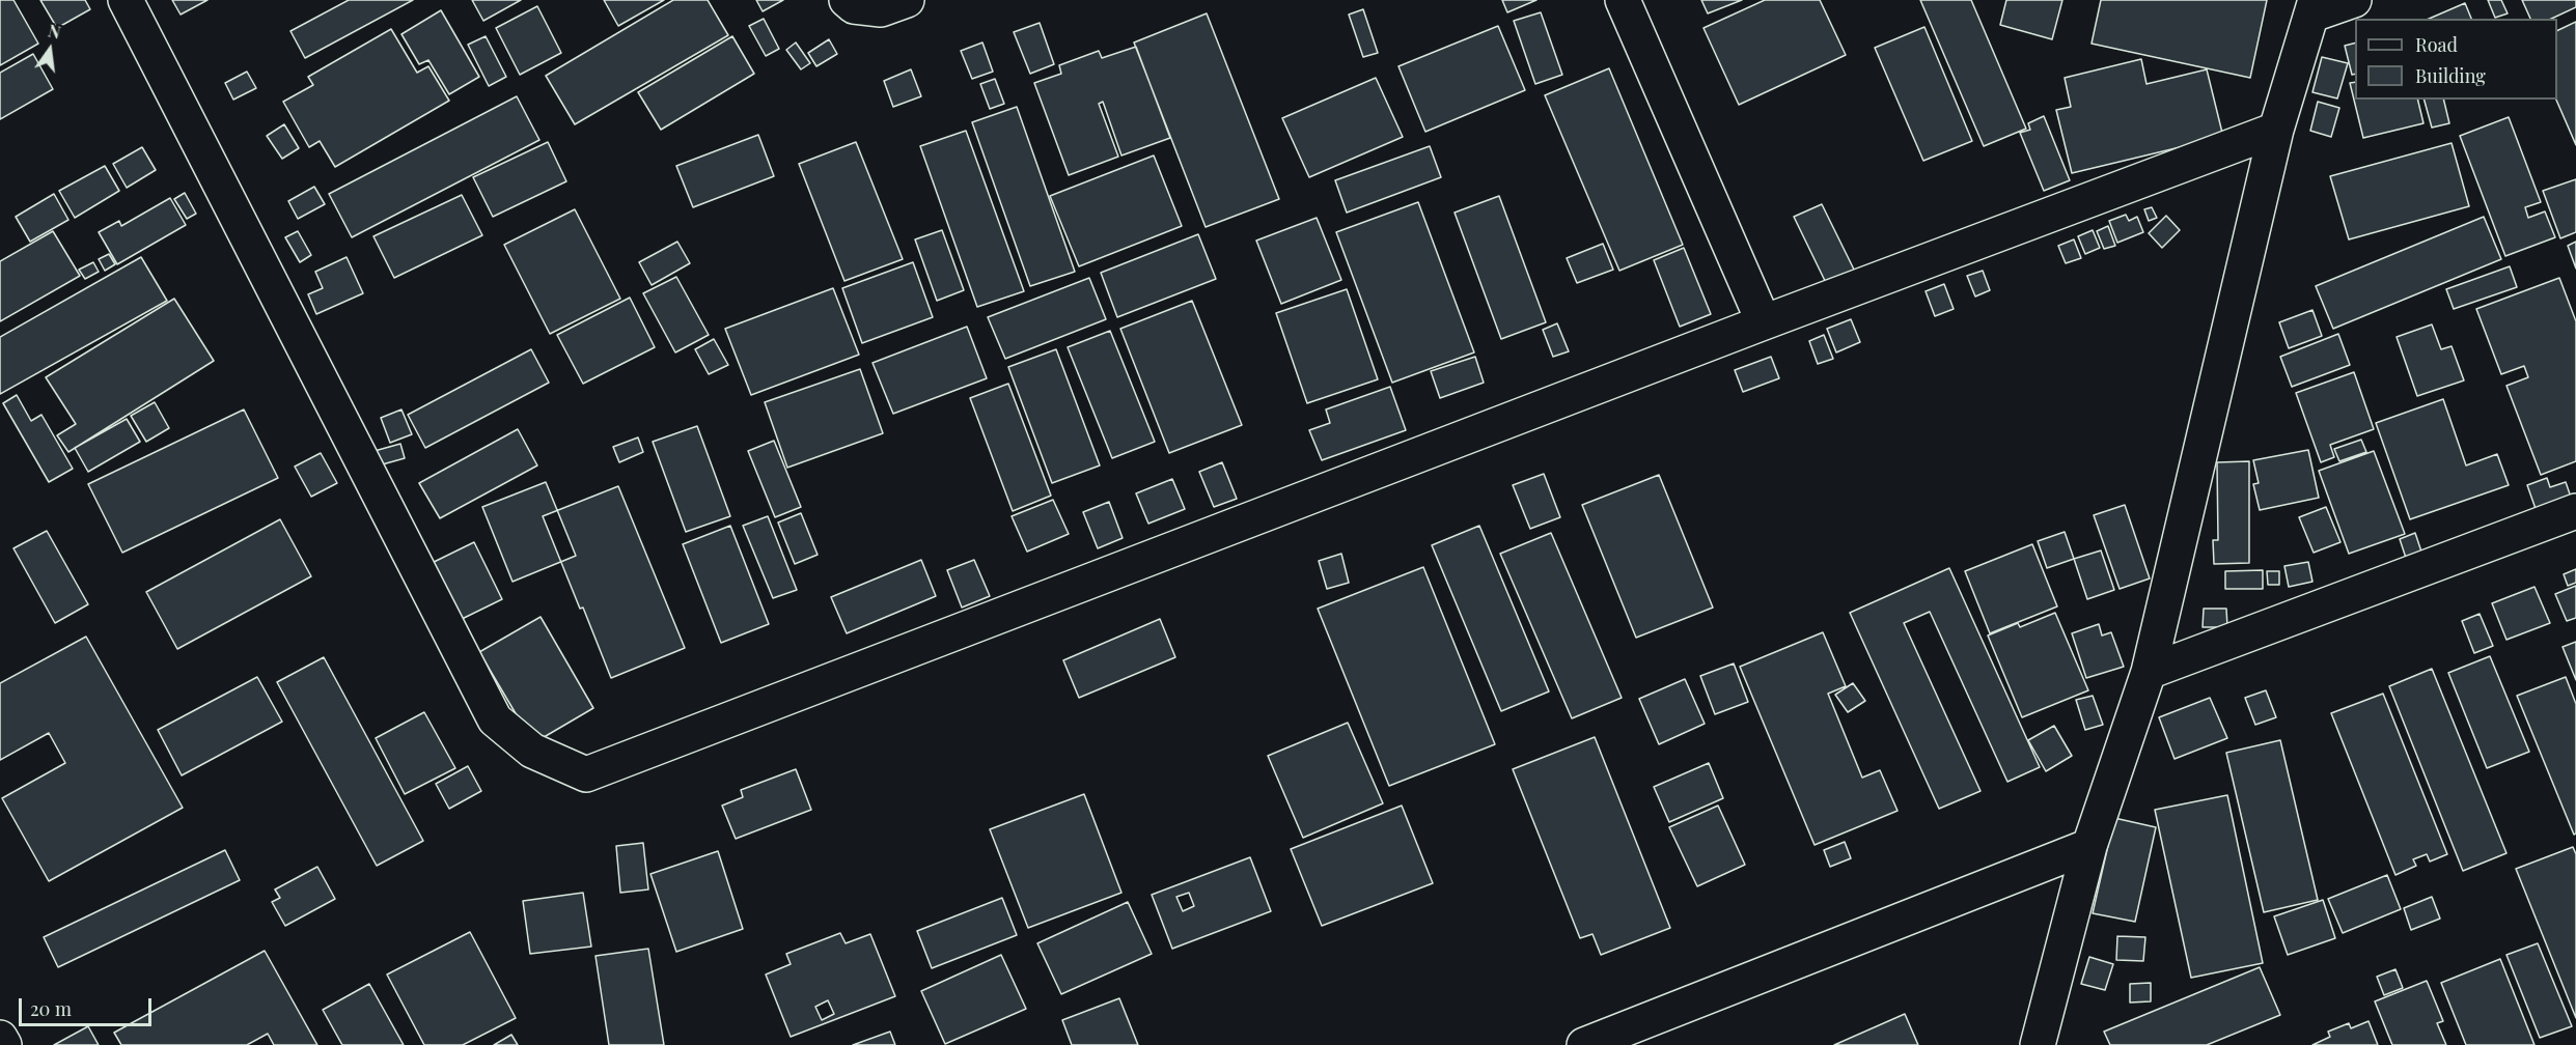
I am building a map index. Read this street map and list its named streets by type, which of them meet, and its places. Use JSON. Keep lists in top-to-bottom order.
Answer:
{
  "legend": ["Road", "Building"],
  "scale_bar": "20 m",
  "north": "top"
}
